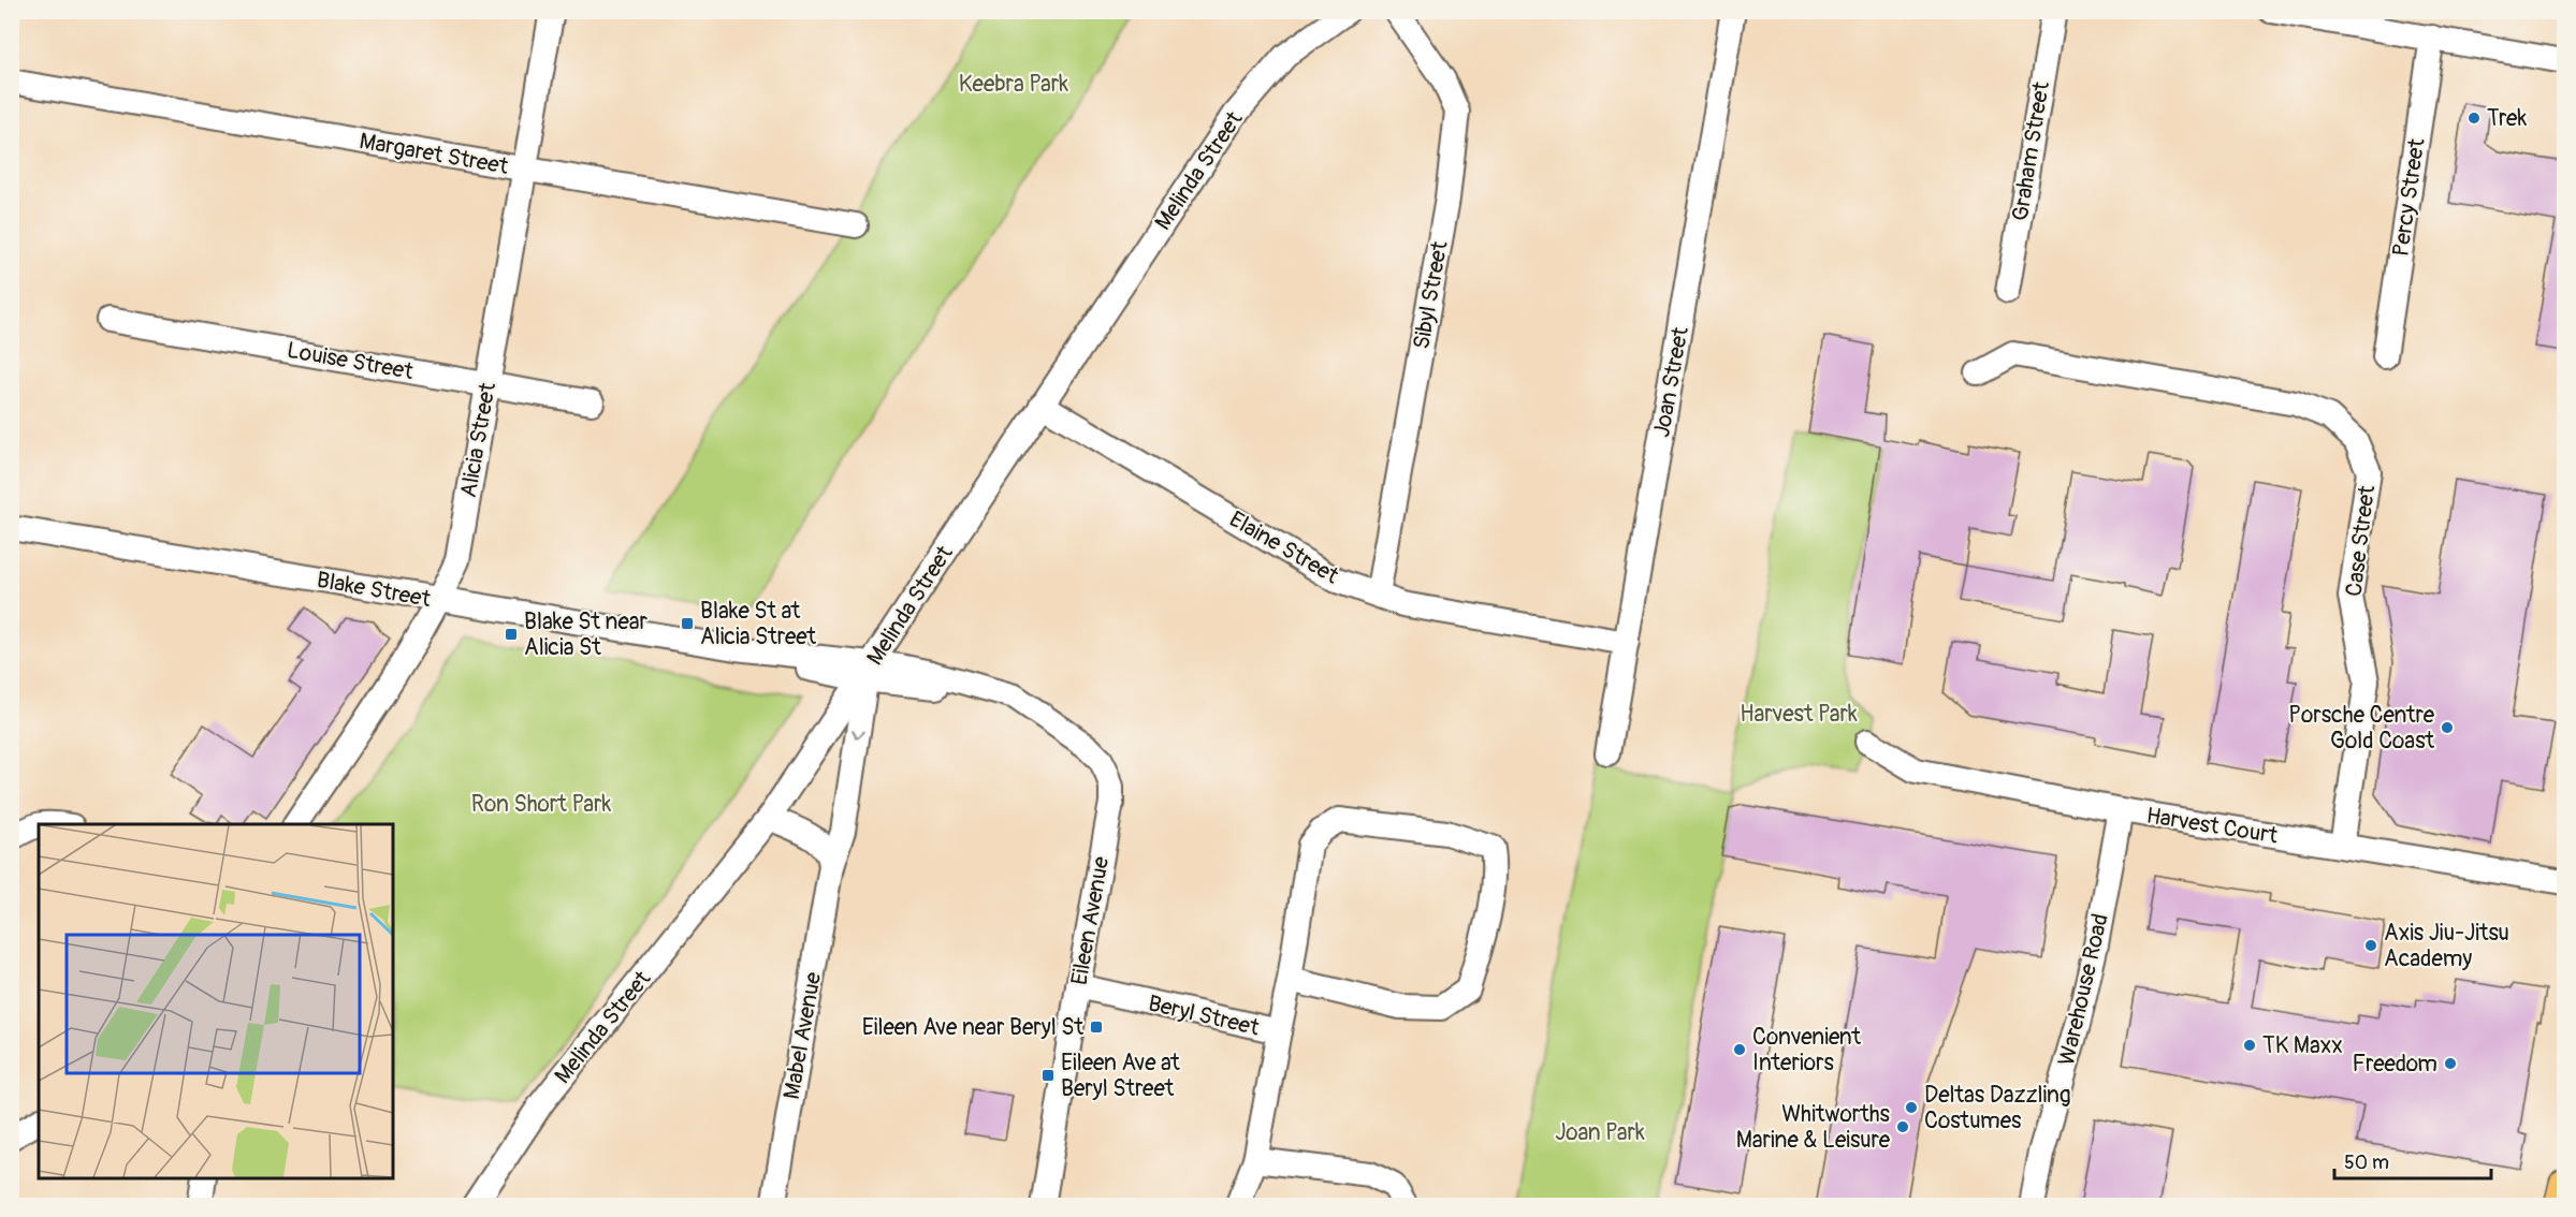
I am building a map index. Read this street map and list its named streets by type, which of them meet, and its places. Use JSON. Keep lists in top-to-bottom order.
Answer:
{
  "streets": {
    "street": [
      "Graham Street",
      "Margaret Street",
      "Melinda Street",
      "Percy Street",
      "Sibyl Street",
      "Louise Street",
      "Joan Street",
      "Alicia Street",
      "Case Street",
      "Elaine Street",
      "Blake Street",
      "Harvest Court",
      "Eileen Avenue",
      "Warehouse Road",
      "Beryl Street",
      "Mabel Avenue"
    ]
  },
  "crossings": [
    ["Margaret Street", "Alicia Street"],
    ["Melinda Street", "Elaine Street"],
    ["Melinda Street", "Blake Street"],
    ["Melinda Street", "Mabel Avenue"],
    ["Sibyl Street", "Elaine Street"],
    ["Louise Street", "Alicia Street"],
    ["Joan Street", "Elaine Street"],
    ["Alicia Street", "Blake Street"],
    ["Case Street", "Harvest Court"],
    ["Blake Street", "Eileen Avenue"],
    ["Blake Street", "Mabel Avenue"],
    ["Harvest Court", "Warehouse Road"],
    ["Eileen Avenue", "Beryl Street"]
  ],
  "one_way": ["Mabel Avenue"],
  "parks": [
    "Keebra Park",
    "Harvest Park",
    "Ron Short Park",
    "Joan Park"
  ],
  "places": {
    "other": [
      "Trek",
      "Porsche Centre Gold Coast",
      "Axis Jiu-Jitsu Academy",
      "TK Maxx",
      "Convenient Interiors",
      "Freedom",
      "Deltas Dazzling Costumes",
      "Whitworths Marine & Leisure"
    ],
    "transit": [
      "Blake St at Alicia Street",
      "Blake St near Alicia St",
      "Eileen Ave near Beryl St",
      "Eileen Ave at Beryl Street"
    ]
  },
  "scale_bar": "50 m"
}
